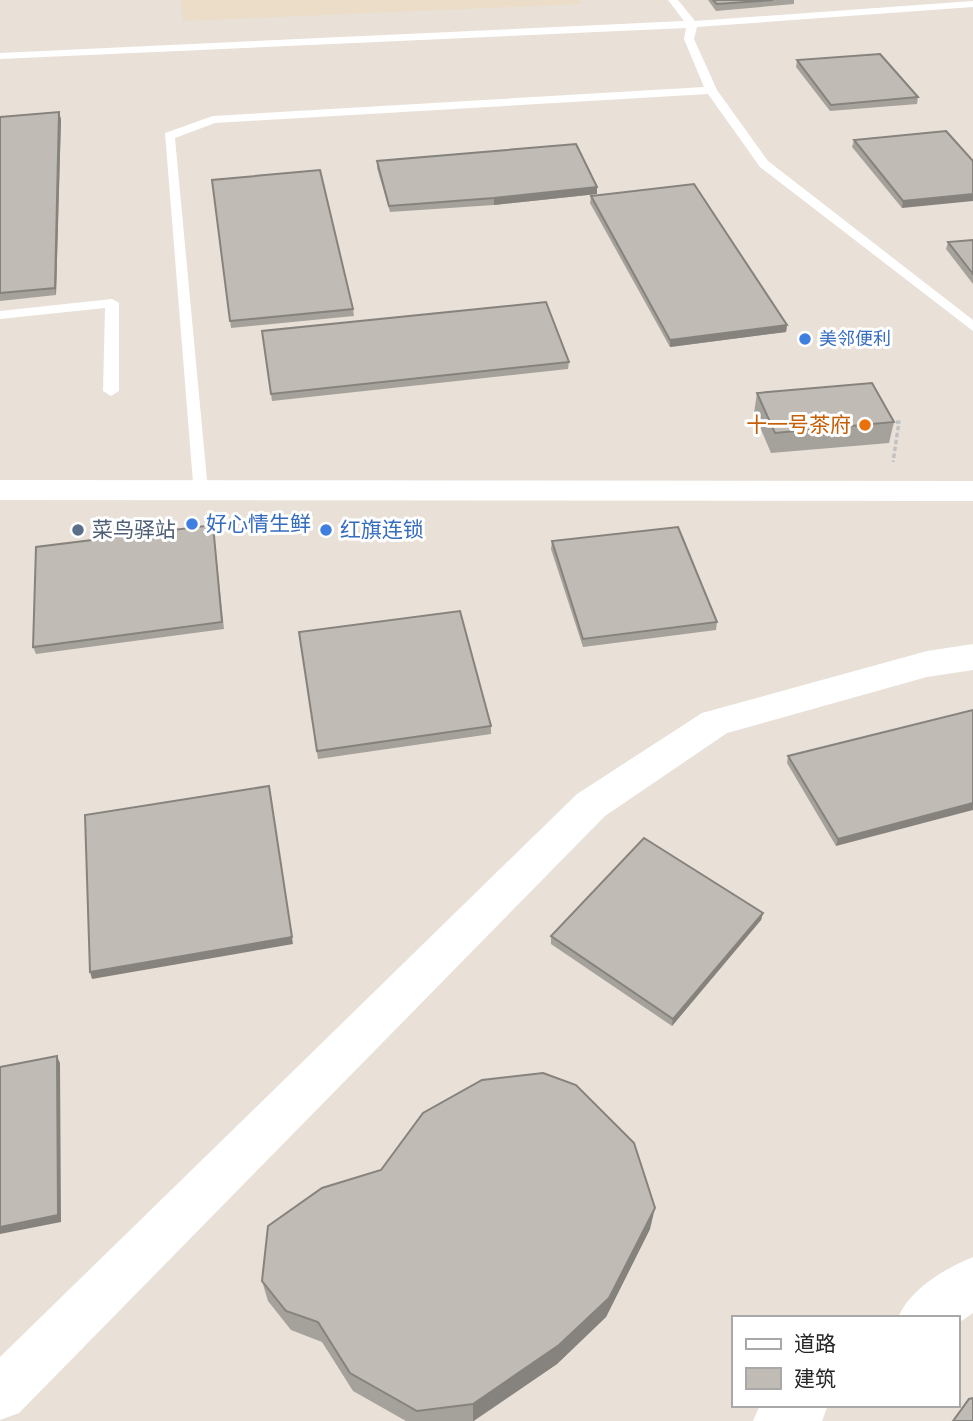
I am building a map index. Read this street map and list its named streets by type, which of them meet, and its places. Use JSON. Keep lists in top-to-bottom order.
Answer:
{
  "places": [
    "美邻便利",
    "十一号茶府",
    "好心情生鲜",
    "菜鸟驿站",
    "红旗连锁"
  ],
  "legend": ["道路", "建筑"]
}
